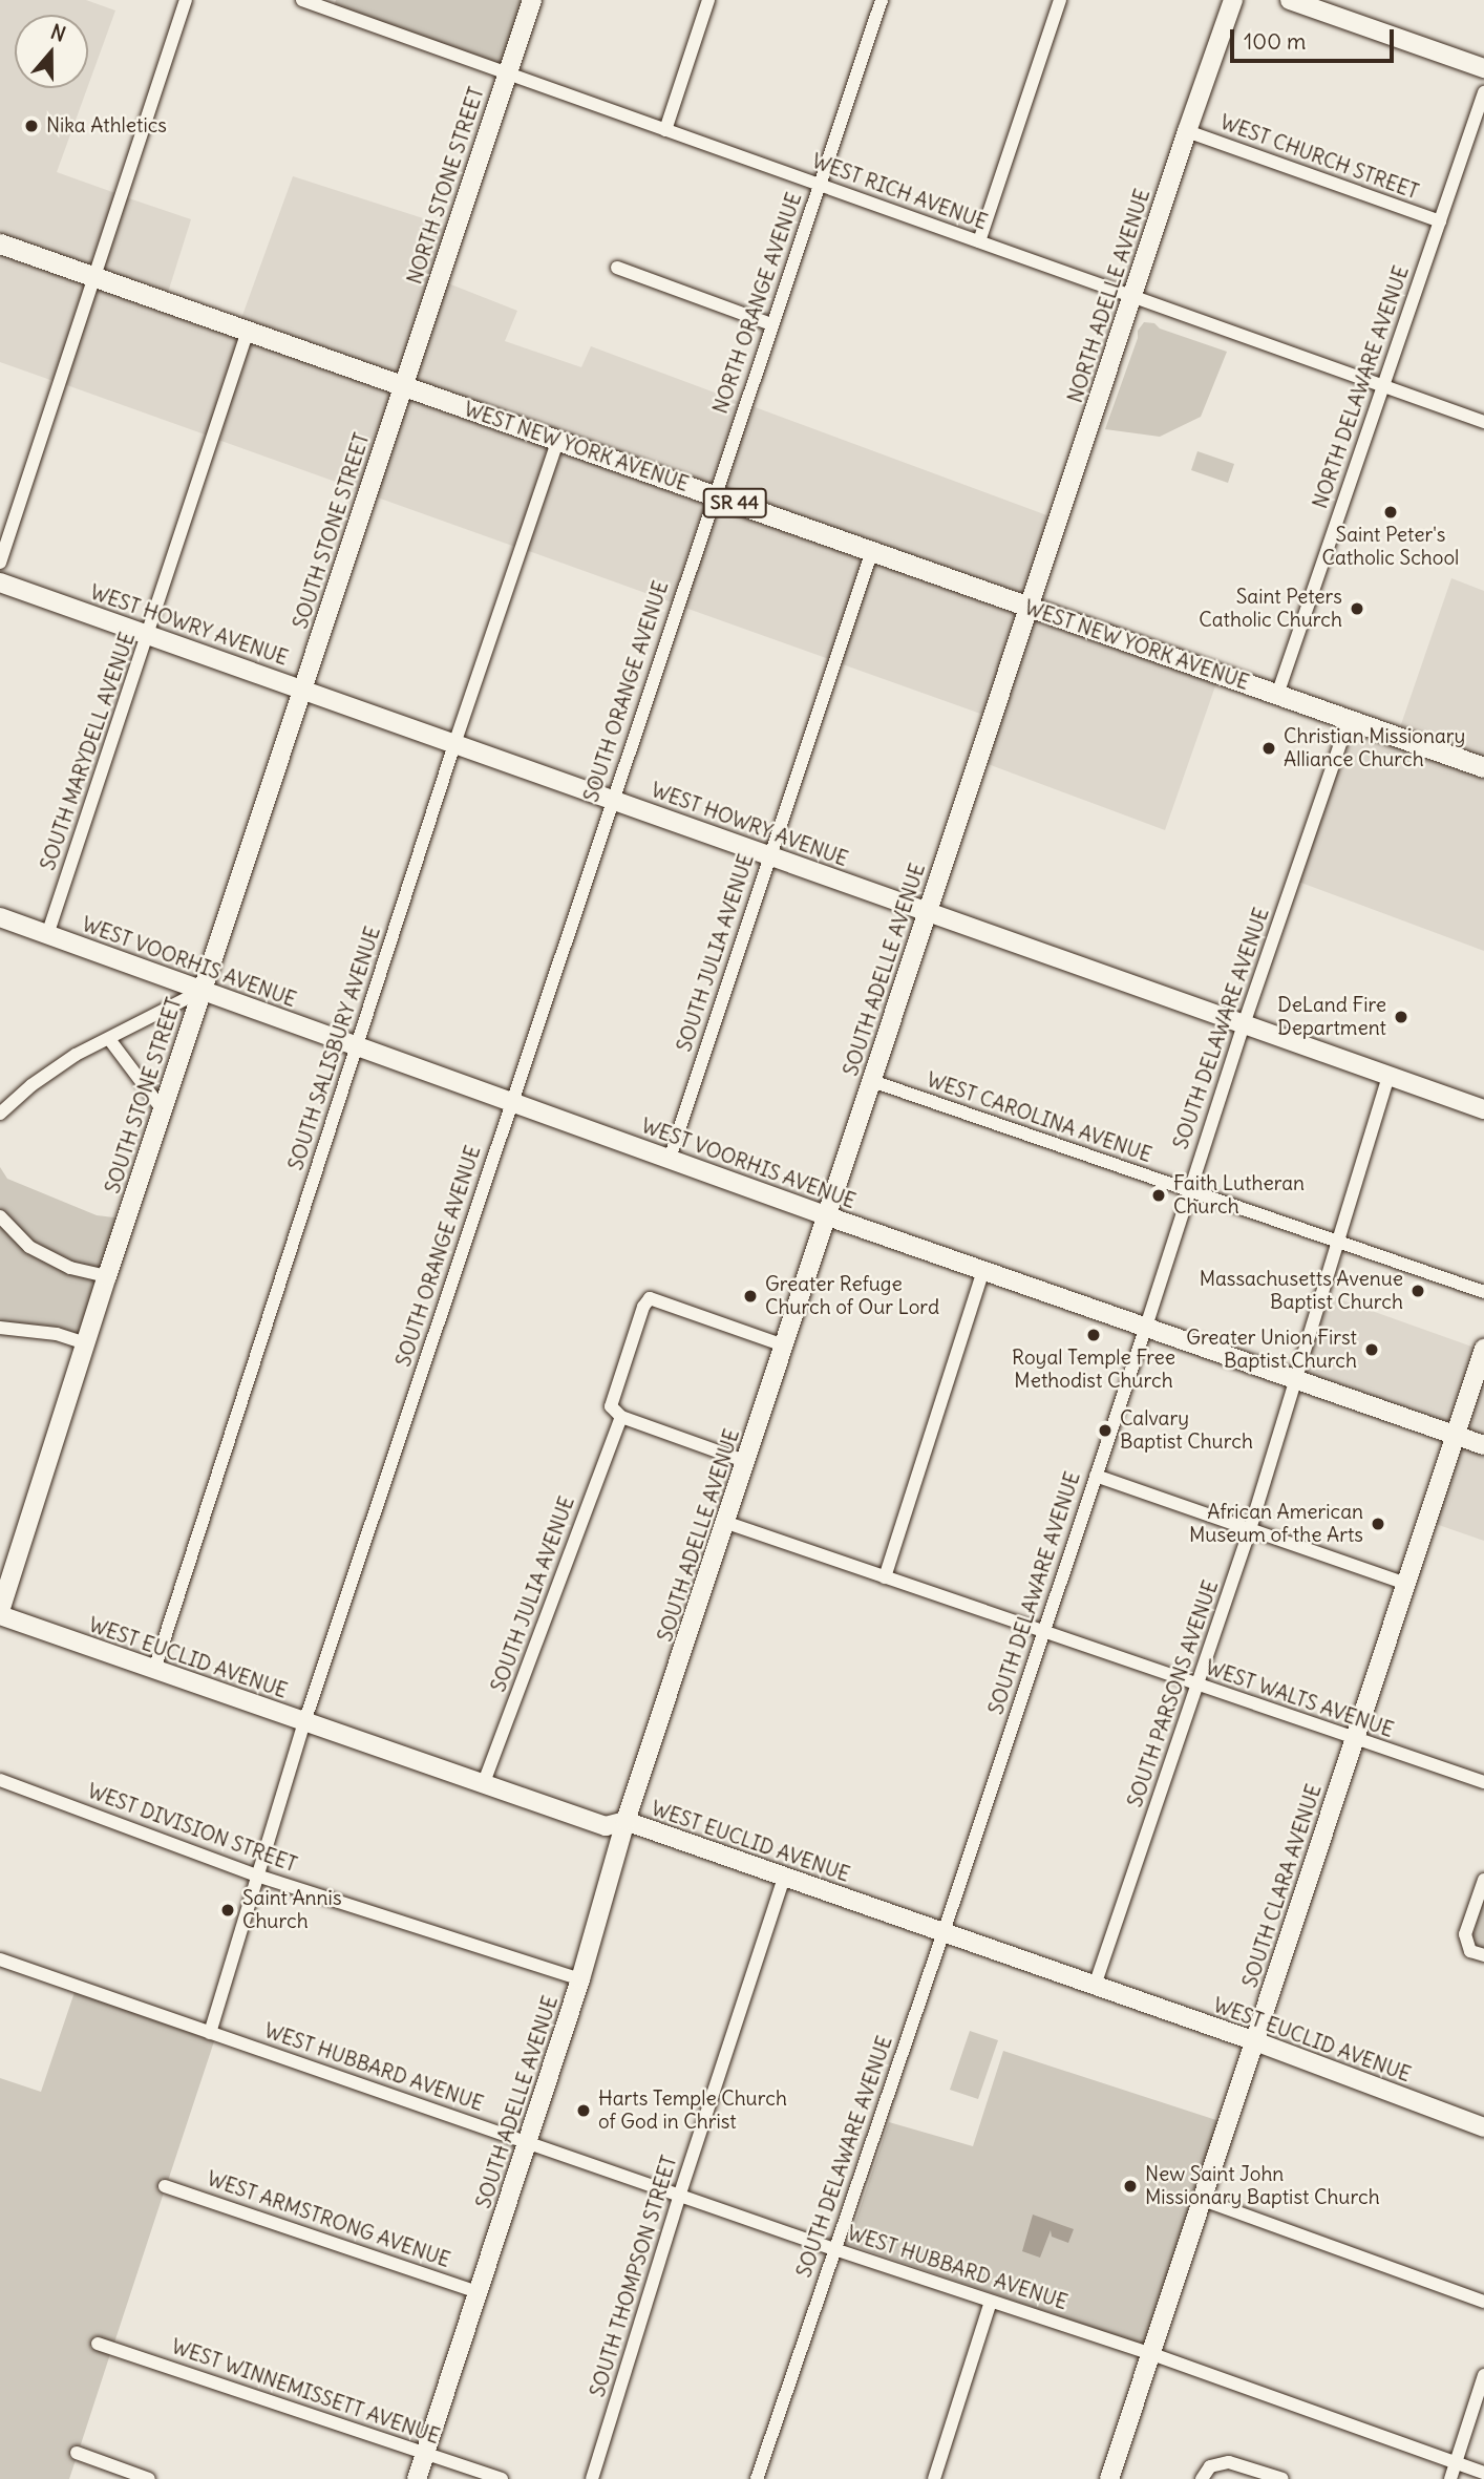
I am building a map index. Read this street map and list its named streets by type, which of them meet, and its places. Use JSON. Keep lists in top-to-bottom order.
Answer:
{
  "streets": {
    "main road": ["WEST NEW YORK AVENUE", "SR 44"],
    "street": [
      "WEST CHURCH STREET",
      "NORTH STONE STREET",
      "WEST RICH AVENUE",
      "NORTH ADELLE AVENUE",
      "NORTH ORANGE AVENUE",
      "NORTH DELAWARE AVENUE",
      "SOUTH STONE STREET",
      "WEST HOWRY AVENUE",
      "SOUTH ORANGE AVENUE",
      "SOUTH MARYDELL AVENUE",
      "SOUTH JULIA AVENUE",
      "WEST VOORHIS AVENUE",
      "SOUTH ADELLE AVENUE",
      "SOUTH DELAWARE AVENUE",
      "SOUTH SALISBURY AVENUE",
      "WEST CAROLINA AVENUE",
      "WEST EUCLID AVENUE",
      "SOUTH PARSONS AVENUE",
      "WEST WALTS AVENUE",
      "WEST DIVISION STREET",
      "SOUTH CLARA AVENUE",
      "WEST HUBBARD AVENUE",
      "WEST ARMSTRONG AVENUE",
      "SOUTH THOMPSON STREET",
      "WEST WINNEMISSETT AVENUE"
    ]
  },
  "crossings": [
    ["WEST CHURCH STREET", "NORTH ADELLE AVENUE"],
    ["WEST CHURCH STREET", "NORTH DELAWARE AVENUE"],
    ["NORTH STONE STREET", "WEST RICH AVENUE"],
    ["NORTH STONE STREET", "WEST NEW YORK AVENUE"],
    ["NORTH STONE STREET", "SOUTH STONE STREET"],
    ["WEST RICH AVENUE", "NORTH ADELLE AVENUE"],
    ["WEST RICH AVENUE", "NORTH ORANGE AVENUE"],
    ["WEST RICH AVENUE", "NORTH DELAWARE AVENUE"],
    ["NORTH ADELLE AVENUE", "WEST NEW YORK AVENUE"],
    ["NORTH ADELLE AVENUE", "SOUTH ADELLE AVENUE"],
    ["NORTH ORANGE AVENUE", "WEST NEW YORK AVENUE"],
    ["NORTH ORANGE AVENUE", "SOUTH ORANGE AVENUE"],
    ["NORTH DELAWARE AVENUE", "WEST NEW YORK AVENUE"],
    ["WEST NEW YORK AVENUE", "SOUTH STONE STREET"],
    ["WEST NEW YORK AVENUE", "SOUTH ORANGE AVENUE"],
    ["WEST NEW YORK AVENUE", "SOUTH MARYDELL AVENUE"],
    ["WEST NEW YORK AVENUE", "SOUTH JULIA AVENUE"],
    ["WEST NEW YORK AVENUE", "SOUTH ADELLE AVENUE"],
    ["WEST NEW YORK AVENUE", "SOUTH DELAWARE AVENUE"],
    ["WEST NEW YORK AVENUE", "SOUTH SALISBURY AVENUE"],
    ["SOUTH STONE STREET", "WEST HOWRY AVENUE"],
    ["SOUTH STONE STREET", "WEST VOORHIS AVENUE"],
    ["SOUTH STONE STREET", "WEST EUCLID AVENUE"],
    ["WEST HOWRY AVENUE", "SOUTH ORANGE AVENUE"],
    ["WEST HOWRY AVENUE", "SOUTH MARYDELL AVENUE"],
    ["WEST HOWRY AVENUE", "SOUTH JULIA AVENUE"],
    ["WEST HOWRY AVENUE", "SOUTH ADELLE AVENUE"],
    ["WEST HOWRY AVENUE", "SOUTH DELAWARE AVENUE"],
    ["WEST HOWRY AVENUE", "SOUTH SALISBURY AVENUE"],
    ["WEST HOWRY AVENUE", "SOUTH PARSONS AVENUE"],
    ["SOUTH ORANGE AVENUE", "WEST VOORHIS AVENUE"],
    ["SOUTH ORANGE AVENUE", "WEST EUCLID AVENUE"],
    ["SOUTH ORANGE AVENUE", "WEST DIVISION STREET"],
    ["SOUTH ORANGE AVENUE", "WEST HUBBARD AVENUE"],
    ["SOUTH MARYDELL AVENUE", "WEST VOORHIS AVENUE"],
    ["SOUTH JULIA AVENUE", "WEST VOORHIS AVENUE"],
    ["SOUTH JULIA AVENUE", "WEST EUCLID AVENUE"],
    ["WEST VOORHIS AVENUE", "SOUTH ADELLE AVENUE"],
    ["WEST VOORHIS AVENUE", "SOUTH DELAWARE AVENUE"],
    ["WEST VOORHIS AVENUE", "SOUTH SALISBURY AVENUE"],
    ["WEST VOORHIS AVENUE", "SOUTH PARSONS AVENUE"],
    ["WEST VOORHIS AVENUE", "SOUTH CLARA AVENUE"],
    ["SOUTH ADELLE AVENUE", "WEST CAROLINA AVENUE"],
    ["SOUTH ADELLE AVENUE", "WEST EUCLID AVENUE"],
    ["SOUTH ADELLE AVENUE", "WEST WALTS AVENUE"],
    ["SOUTH ADELLE AVENUE", "WEST DIVISION STREET"],
    ["SOUTH ADELLE AVENUE", "WEST HUBBARD AVENUE"],
    ["SOUTH ADELLE AVENUE", "WEST ARMSTRONG AVENUE"],
    ["SOUTH ADELLE AVENUE", "WEST WINNEMISSETT AVENUE"],
    ["SOUTH DELAWARE AVENUE", "WEST CAROLINA AVENUE"],
    ["SOUTH DELAWARE AVENUE", "WEST EUCLID AVENUE"],
    ["SOUTH DELAWARE AVENUE", "WEST WALTS AVENUE"],
    ["SOUTH DELAWARE AVENUE", "WEST HUBBARD AVENUE"],
    ["SOUTH SALISBURY AVENUE", "WEST EUCLID AVENUE"],
    ["WEST CAROLINA AVENUE", "SOUTH PARSONS AVENUE"],
    ["WEST EUCLID AVENUE", "SOUTH PARSONS AVENUE"],
    ["WEST EUCLID AVENUE", "SOUTH CLARA AVENUE"],
    ["WEST EUCLID AVENUE", "SOUTH THOMPSON STREET"],
    ["SOUTH PARSONS AVENUE", "WEST WALTS AVENUE"],
    ["WEST WALTS AVENUE", "SOUTH CLARA AVENUE"],
    ["SOUTH CLARA AVENUE", "WEST HUBBARD AVENUE"],
    ["WEST HUBBARD AVENUE", "SOUTH THOMPSON STREET"]
  ],
  "places": [
    "Nika Athletics",
    "Saint Peter's Catholic School",
    "Saint Peters Catholic Church",
    "Christian Missionary Alliance Church",
    "DeLand Fire Department",
    "Faith Lutheran Church",
    "Massachusetts Avenue Baptist Church",
    "Greater Refuge Church of Our Lord",
    "Royal Temple Free Methodist Church",
    "Greater Union First Baptist Church",
    "Calvary Baptist Church",
    "African American Museum of the Arts",
    "Saint Annis Church",
    "Harts Temple Church of God in Christ",
    "New Saint John Missionary Baptist Church"
  ],
  "scale_bar": "100 m",
  "north": "top"
}
